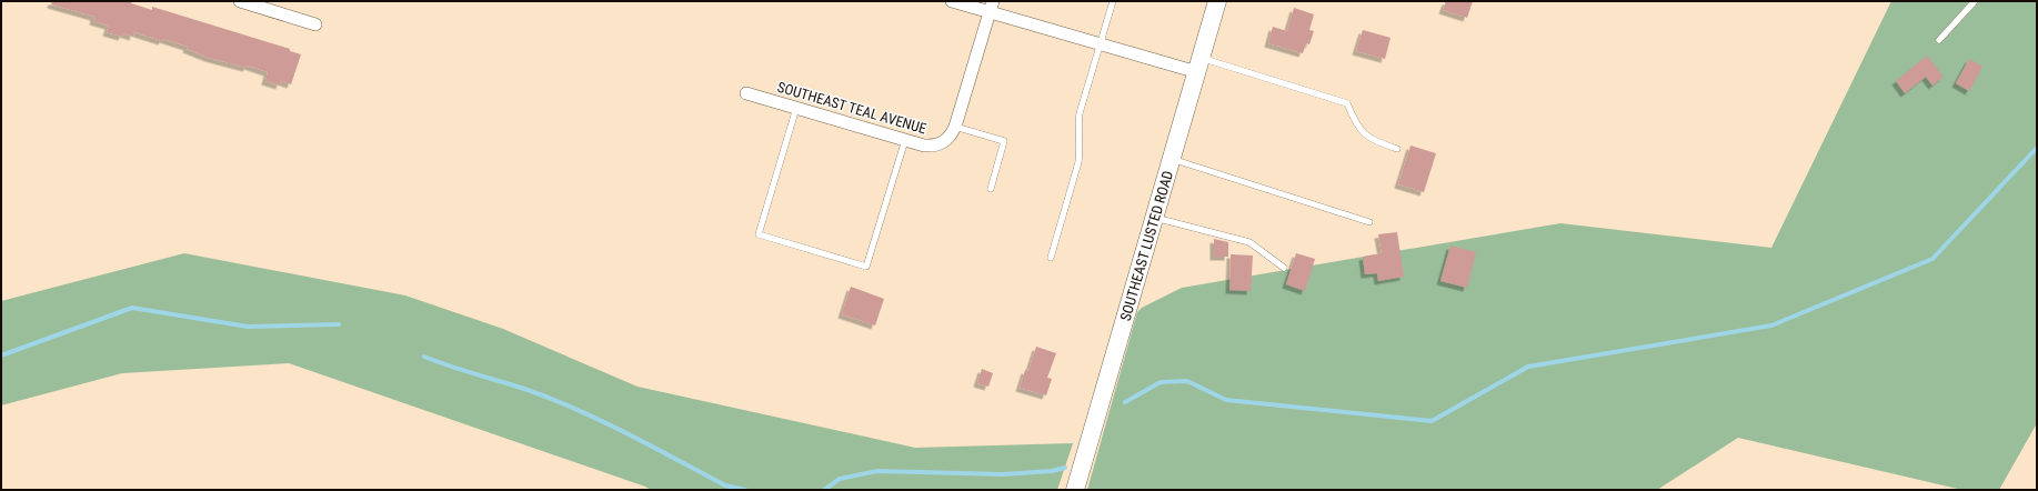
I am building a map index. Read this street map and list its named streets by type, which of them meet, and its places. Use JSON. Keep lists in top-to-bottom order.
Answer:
{
  "streets": {
    "main road": ["SOUTHEAST LUSTED ROAD"],
    "street": ["SOUTHEAST TEAL AVENUE"]
  }
}
